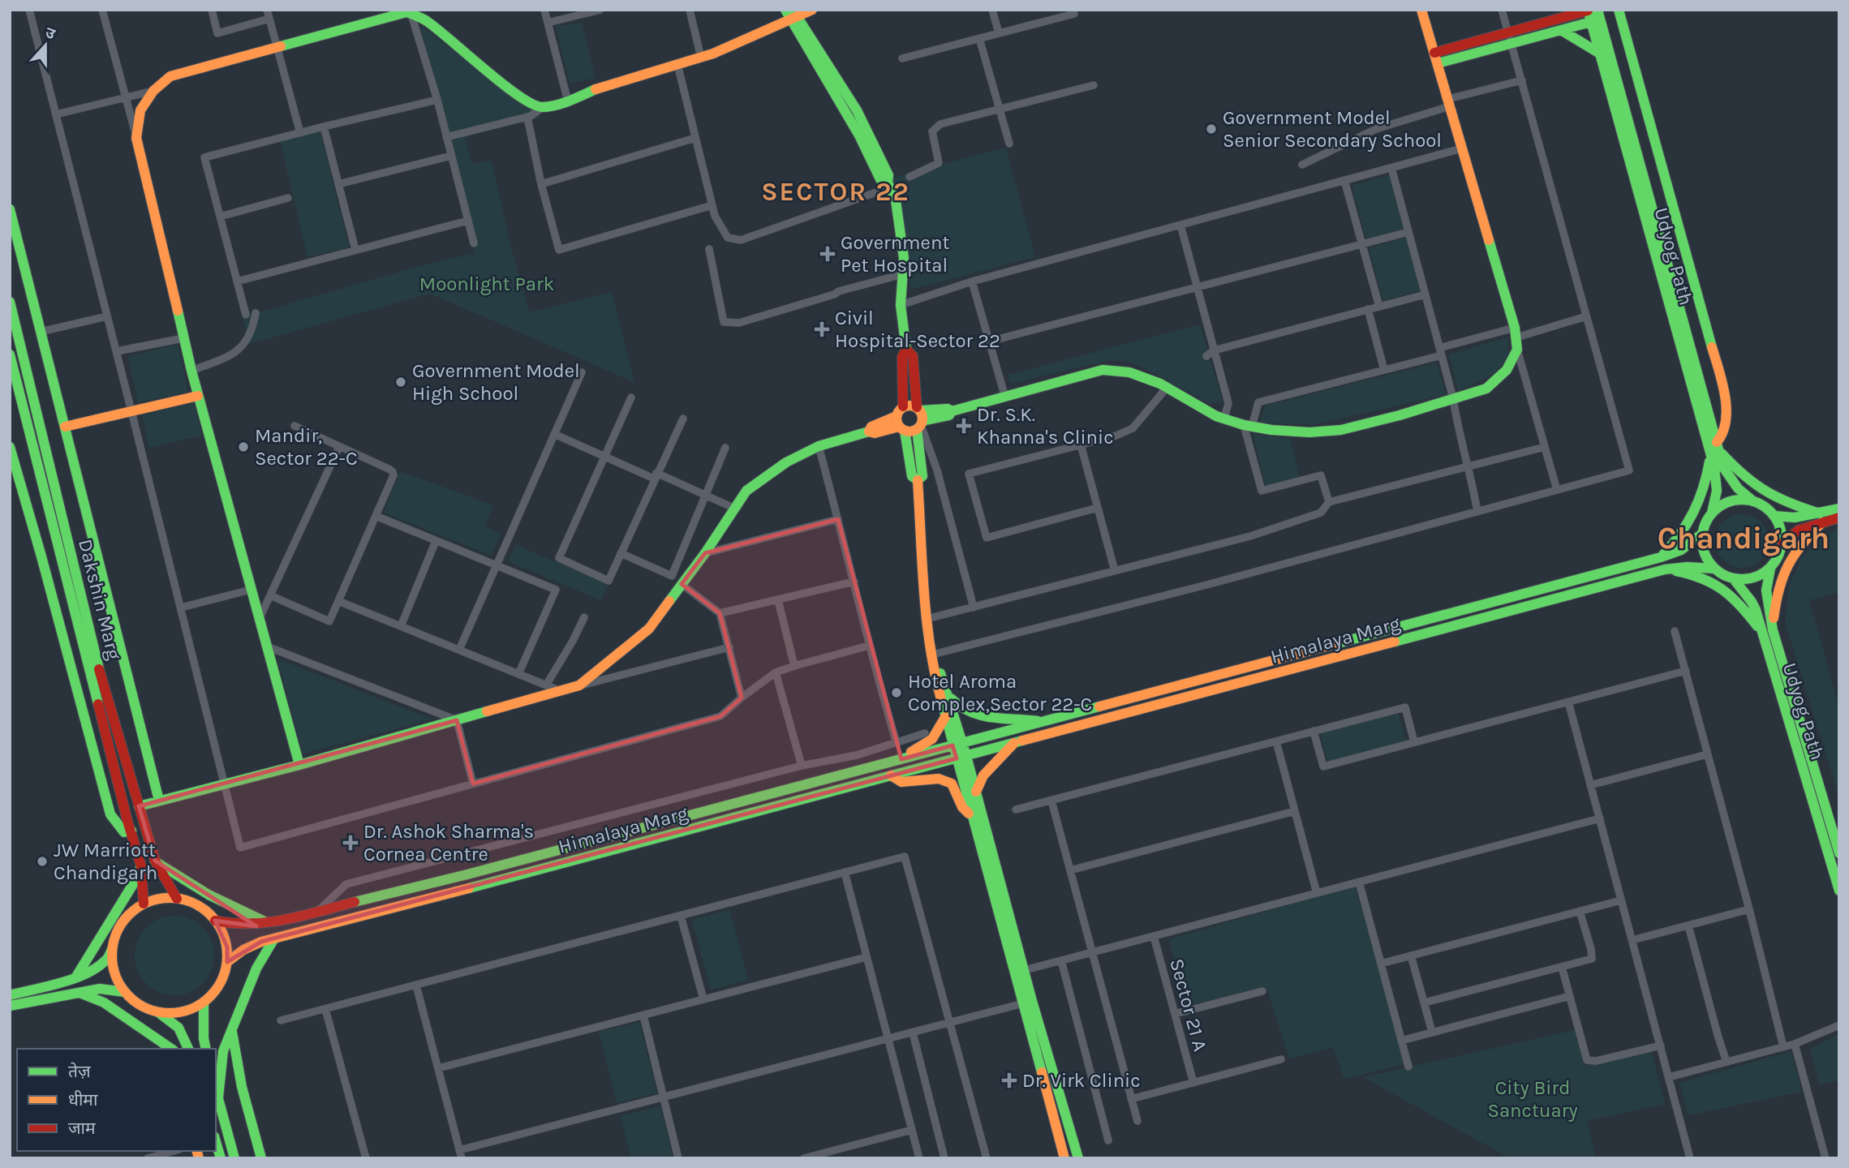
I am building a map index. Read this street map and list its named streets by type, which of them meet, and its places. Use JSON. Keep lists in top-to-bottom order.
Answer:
{
  "streets": {
    "main road": ["Udyog Path", "Dakshin Marg", "Himalaya Marg"],
    "street": ["Sector 21 A"]
  },
  "crossings": [
    ["Udyog Path", "Himalaya Marg"],
    ["Dakshin Marg", "Himalaya Marg"]
  ],
  "districts": ["SECTOR 22", "Chandigarh"],
  "parks": ["Moonlight Park", "City Bird Sanctuary"],
  "places": {
    "other": [
      "Government Model Senior Secondary School",
      "Government Model High School",
      "Mandir, Sector 22-C",
      "Hotel Aroma Complex,Sector 22-C",
      "JW Marriott Chandigarh"
    ],
    "health": [
      "Government Pet Hospital",
      "Civil Hospital-Sector 22",
      "Dr. S.K. Khanna's Clinic",
      "Dr. Ashok Sharma's Cornea Centre",
      "Dr. Virk Clinic"
    ]
  },
  "legend": ["तेज़", "धीमा", "जाम"],
  "north": "top"
}
